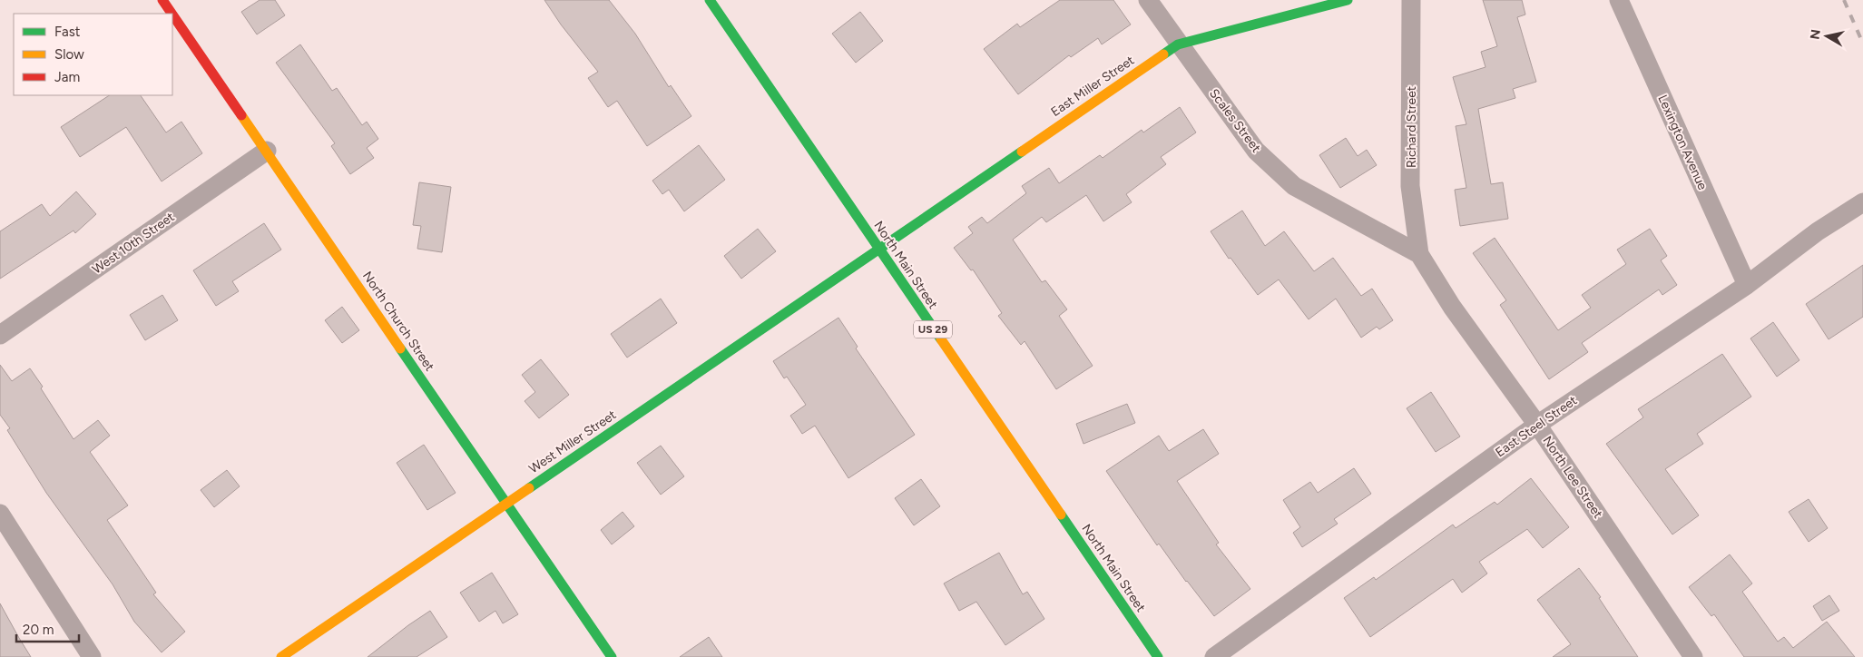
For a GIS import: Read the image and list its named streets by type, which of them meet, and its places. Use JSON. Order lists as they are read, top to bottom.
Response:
{
  "streets": {
    "street": [
      "East Miller Street",
      "Scales Street",
      "Richard Street",
      "Lexington Avenue",
      "West 10th Street",
      "North Main Street",
      "North Church Street",
      "US 29",
      "East Steel Street",
      "West Miller Street",
      "North Lee Street"
    ]
  },
  "crossings": [
    ["East Miller Street", "Scales Street"],
    ["East Miller Street", "North Main Street"],
    ["East Miller Street", "West Miller Street"],
    ["Scales Street", "Richard Street"],
    ["Scales Street", "North Lee Street"],
    ["Richard Street", "North Lee Street"],
    ["Lexington Avenue", "East Steel Street"],
    ["West 10th Street", "North Church Street"],
    ["North Main Street", "West Miller Street"],
    ["North Church Street", "West Miller Street"],
    ["East Steel Street", "North Lee Street"]
  ],
  "legend": ["Fast", "Slow", "Jam"],
  "scale_bar": "20 m",
  "north": "left"
}
